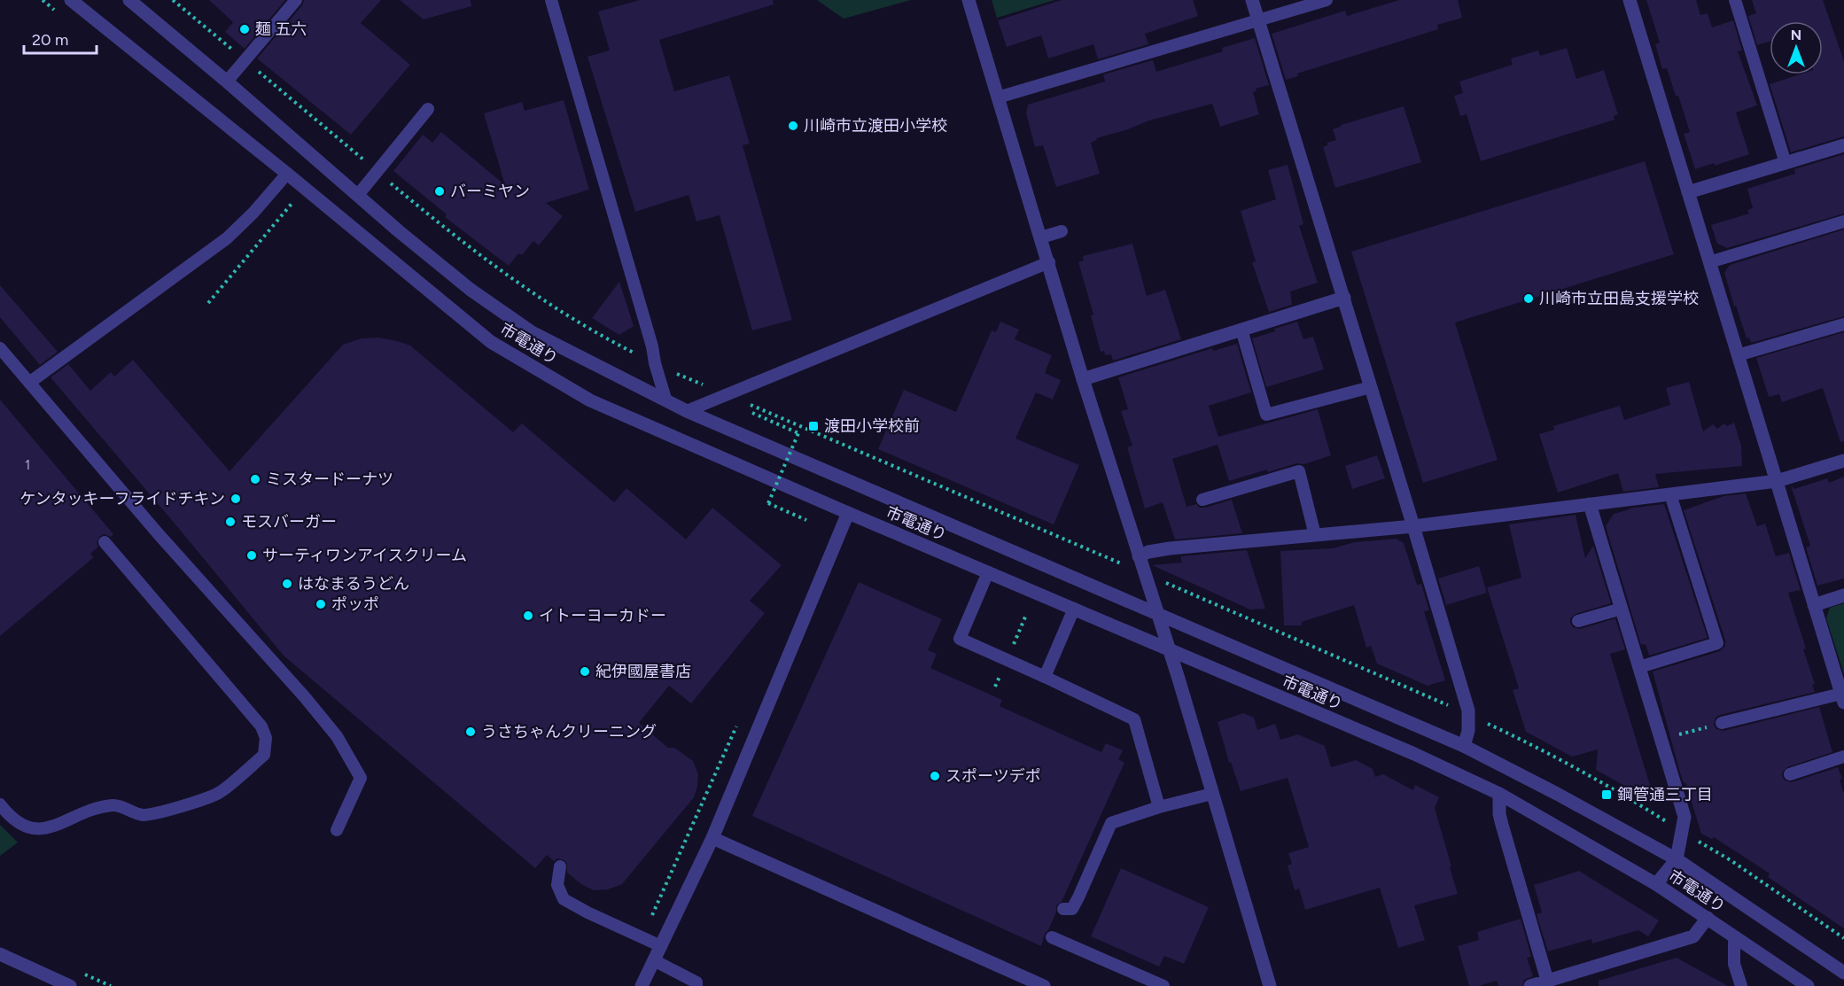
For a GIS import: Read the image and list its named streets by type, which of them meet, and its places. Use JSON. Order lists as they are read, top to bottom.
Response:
{
  "streets": {
    "street": ["市電通り"]
  },
  "places": {
    "other": [
      "麺 五六",
      "川崎市立渡田小学校",
      "バーミヤン",
      "川崎市立田島支援学校",
      "ミスタードーナツ",
      "ケンタッキーフライドチキン",
      "モスバーガー",
      "サーティワンアイスクリーム",
      "はなまるうどん",
      "ポッポ",
      "イトーヨーカドー",
      "紀伊國屋書店",
      "うさちゃんクリーニング",
      "スポーツデポ"
    ],
    "transit": ["渡田小学校前", "鋼管通三丁目"]
  },
  "house_numbers": ["1"],
  "scale_bar": "20 m",
  "north": "top"
}
